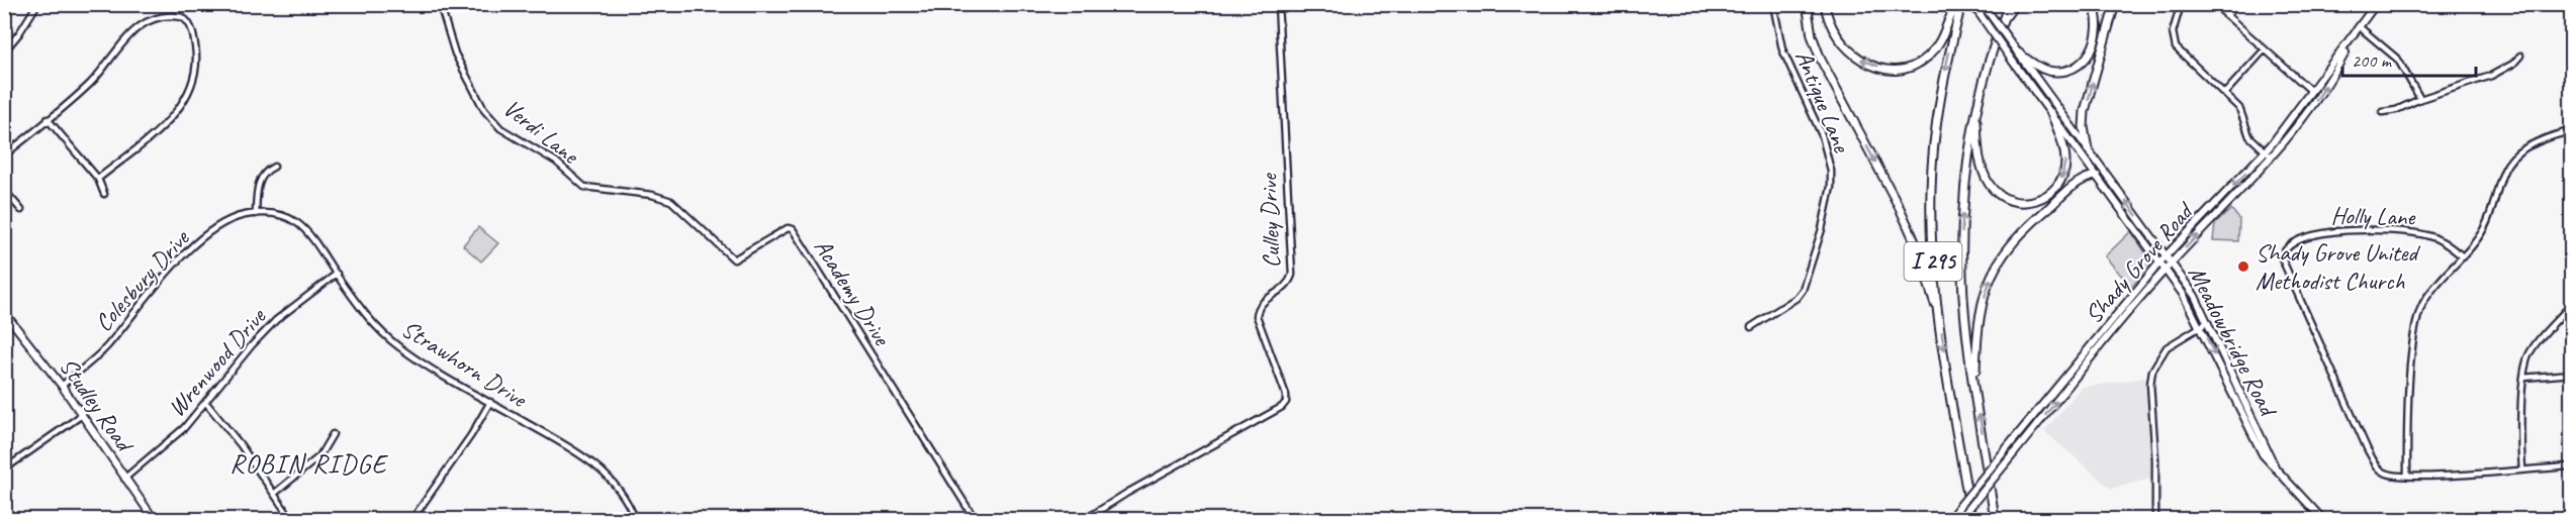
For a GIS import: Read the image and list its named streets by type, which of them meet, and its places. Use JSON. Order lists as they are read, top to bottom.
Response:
{
  "streets": {
    "highway": ["I 295"],
    "main road": ["Shady Grove Road", "Meadowbridge Road", "Studley Road"],
    "street": [
      "Antique Lane",
      "Verdi Lane",
      "Holly Lane",
      "Culley Drive",
      "Colesbury Drive",
      "Academy Drive",
      "Wrenwood Drive",
      "Strawhorn Drive"
    ]
  },
  "crossings": [
    ["Verdi Lane", "Academy Drive"],
    ["Shady Grove Road", "Meadowbridge Road"],
    ["Colesbury Drive", "Strawhorn Drive"],
    ["Colesbury Drive", "Studley Road"],
    ["Wrenwood Drive", "Strawhorn Drive"],
    ["Wrenwood Drive", "Studley Road"]
  ],
  "districts": ["ROBIN RIDGE"],
  "places": ["Shady Grove United Methodist Church"],
  "scale_bar": "200 m"
}
